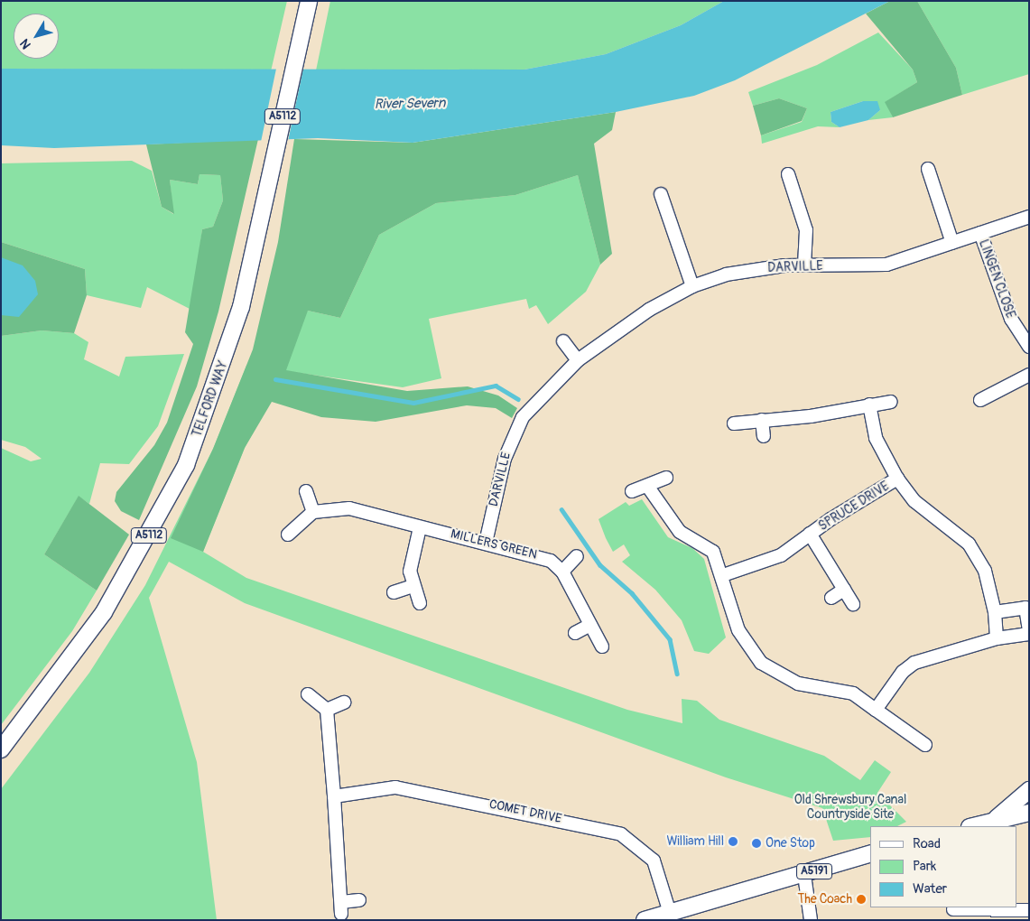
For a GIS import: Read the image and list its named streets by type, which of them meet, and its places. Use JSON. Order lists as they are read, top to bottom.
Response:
{
  "streets": {
    "main road": ["A5112", "TELFORD WAY", "A5191"],
    "street": [
      "DARVILLE",
      "LINGEN CLOSE",
      "SPRUCE DRIVE",
      "MILLERS GREEN",
      "COMET DRIVE"
    ]
  },
  "crossings": [
    ["DARVILLE", "LINGEN CLOSE"],
    ["DARVILLE", "MILLERS GREEN"],
    ["COMET DRIVE", "A5191"]
  ],
  "water": ["River Severn"],
  "parks": ["Old Shrewsbury Canal Countryside Site"],
  "places": ["William Hill", "One Stop", "The Coach"],
  "legend": ["Road", "Park", "Water"],
  "north": "bottom left"
}
